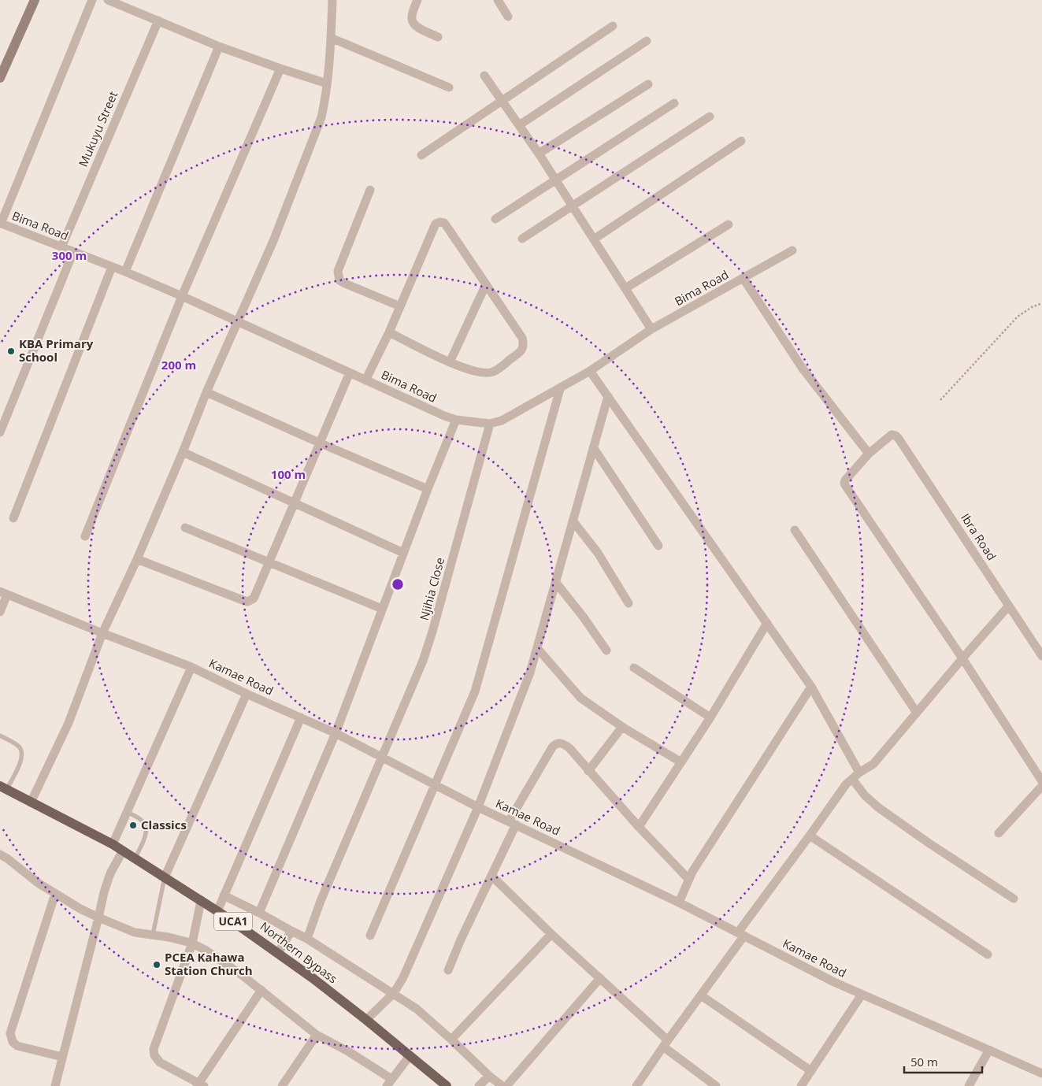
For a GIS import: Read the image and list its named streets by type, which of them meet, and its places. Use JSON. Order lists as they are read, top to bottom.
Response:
{
  "streets": {
    "main road": ["UCA1", "Northern Bypass"],
    "street": [
      "Mukuyu Street",
      "Bima Road",
      "Ibra Road",
      "Njihia Close",
      "Kamae Road"
    ]
  },
  "crossings": [
    ["Mukuyu Street", "Bima Road"],
    ["Bima Road", "Njihia Close"],
    ["Njihia Close", "Kamae Road"]
  ],
  "places": ["KBA Primary School", "Classics", "PCEA Kahawa Station Church"],
  "scale_bar": "50 m",
  "rings": ["300 m", "200 m", "100 m"]
}
